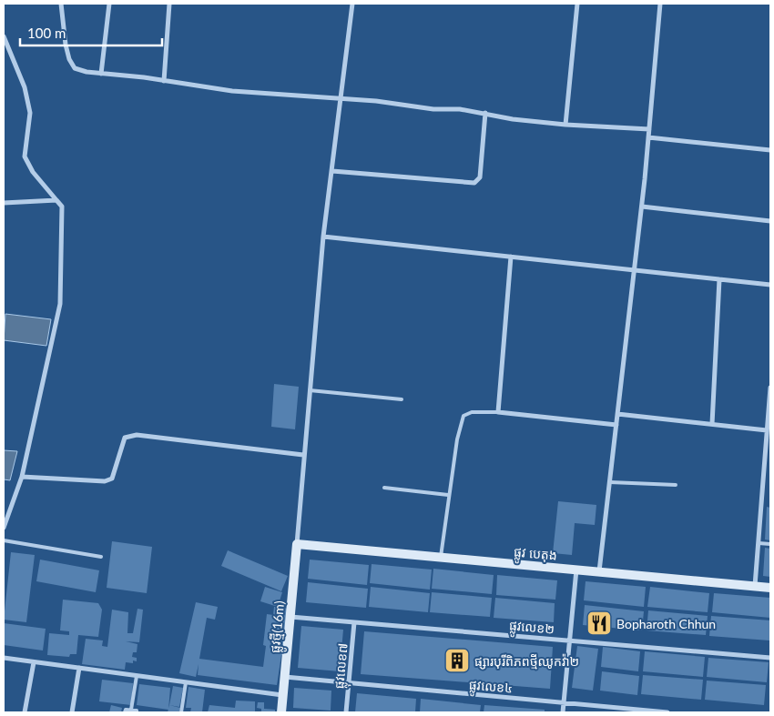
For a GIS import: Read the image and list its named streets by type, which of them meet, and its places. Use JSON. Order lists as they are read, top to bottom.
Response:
{
  "streets": {
    "street": [
      "ផ្លូវ បេតុង",
      "ផ្លូវថ្មី(16m)",
      "ផ្លូវលេខ២",
      "ផ្លុវលេខ៧",
      "ផ្លូវលេខ៤"
    ]
  },
  "crossings": [
    ["ផ្លូវ បេតុង", "ផ្លូវថ្មី(16m)"],
    ["ផ្លូវថ្មី(16m)", "ផ្លូវលេខ២"],
    ["ផ្លូវថ្មី(16m)", "ផ្លូវលេខ៤"],
    ["ផ្លូវលេខ២", "ផ្លុវលេខ៧"],
    ["ផ្លុវលេខ៧", "ផ្លូវលេខ៤"]
  ],
  "places": {
    "restaurant": ["Bopharoth Chhun"],
    "building": ["ផ្សារបុរីពិភពថ្មីឈូកវ៉ា២"]
  },
  "scale_bar": "100 m"
}
